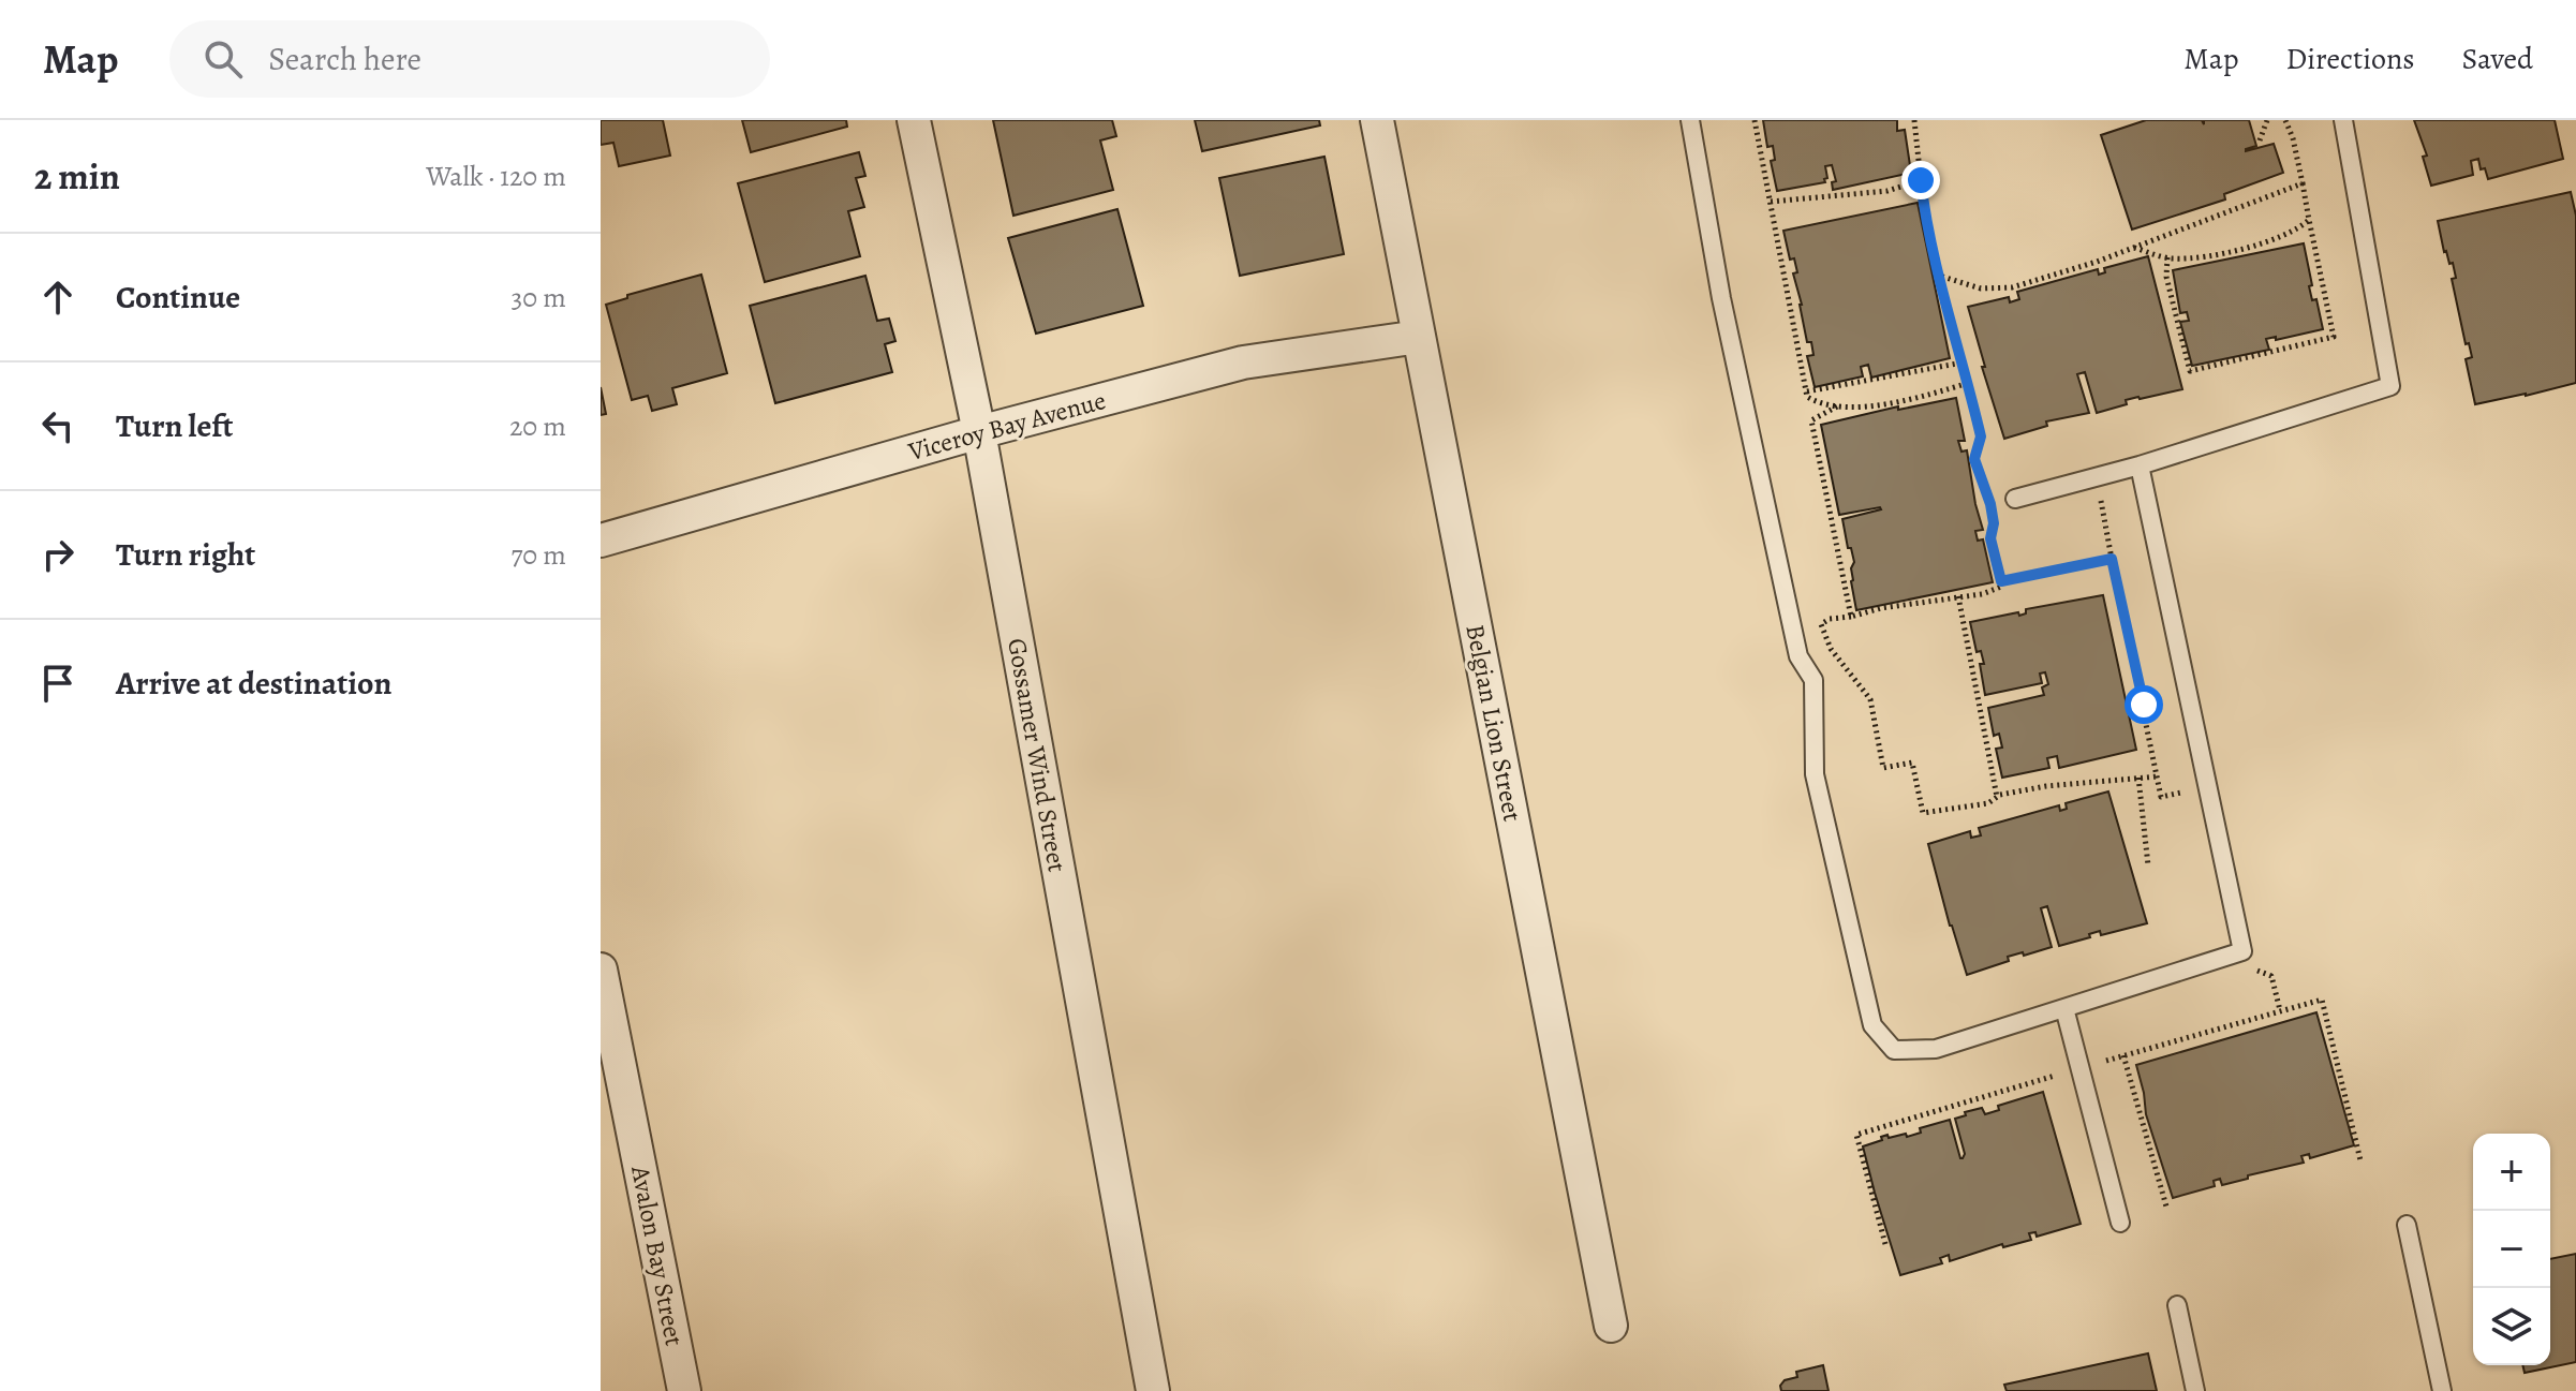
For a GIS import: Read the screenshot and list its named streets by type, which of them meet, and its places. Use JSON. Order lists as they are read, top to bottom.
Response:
{
  "streets": {
    "street": [
      "Viceroy Bay Avenue",
      "Belgian Lion Street",
      "Gossamer Wind Street",
      "Avalon Bay Street"
    ]
  },
  "crossings": [
    ["Viceroy Bay Avenue", "Belgian Lion Street"],
    ["Viceroy Bay Avenue", "Gossamer Wind Street"]
  ],
  "page": {
    "header": "Map",
    "search": "Search here",
    "nav": ["Map", "Directions", "Saved"],
    "heading": ["2 min", "Walk · 120 m"],
    "list": [
      ["Continue", "30 m"],
      ["Turn left", "20 m"],
      ["Turn right", "70 m"],
      "Arrive at destination"
    ],
    "map_buttons": ["+", "−"]
  }
}
